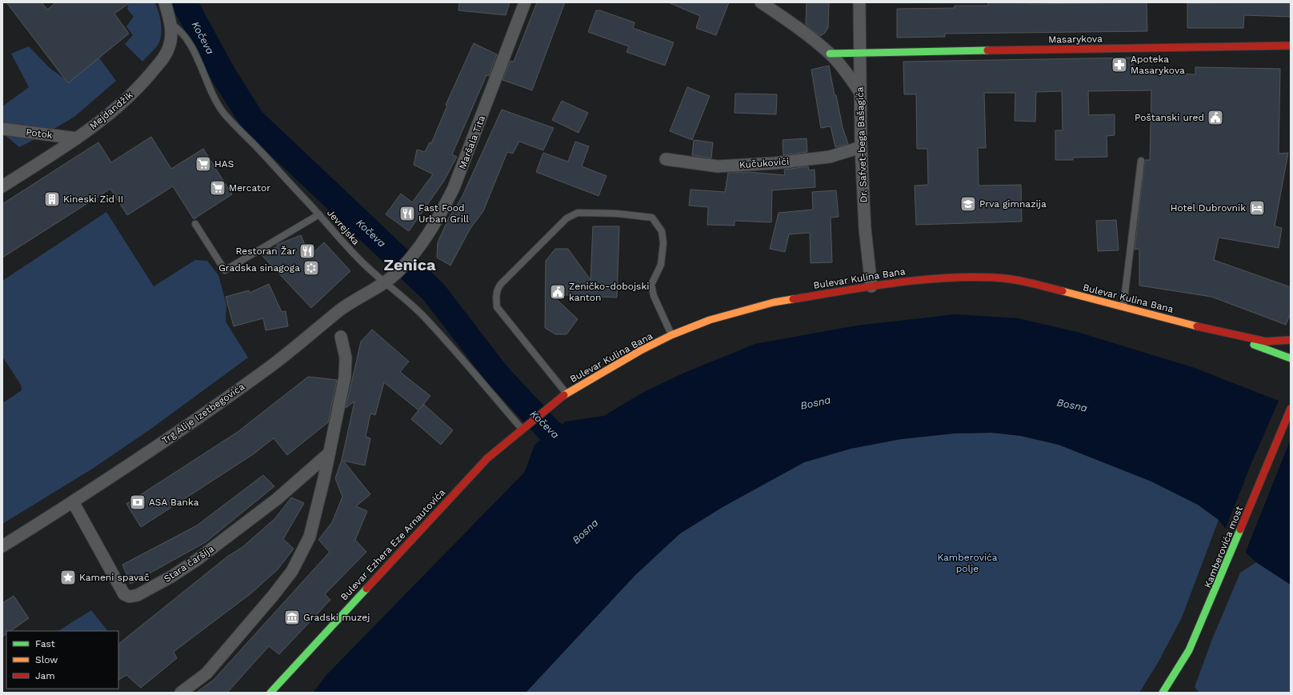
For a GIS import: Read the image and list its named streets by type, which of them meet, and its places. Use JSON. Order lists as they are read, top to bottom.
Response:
{
  "streets": {
    "street": [
      "Masarykova",
      "Mejdandžik",
      "Potok",
      "Maršala Tita",
      "Dr. Safvet-bega Bašagića",
      "Kučukovići",
      "Bulevar Kulina Bana",
      "Trg Alije Izetbegovića",
      "Bulevar Ezhera Eze Arnautovića",
      "Kamberovića most",
      "Stara čaršija"
    ],
    "lane": ["Jevrejska"]
  },
  "crossings": [
    ["Masarykova", "Dr. Safvet-bega Bašagića"],
    ["Mejdandžik", "Potok"],
    ["Mejdandžik", "Jevrejska"],
    ["Maršala Tita", "Trg Alije Izetbegovića"],
    ["Dr. Safvet-bega Bašagića", "Kučukovići"],
    ["Dr. Safvet-bega Bašagića", "Bulevar Kulina Bana"],
    ["Jevrejska", "Bulevar Kulina Bana"],
    ["Jevrejska", "Trg Alije Izetbegovića"],
    ["Jevrejska", "Bulevar Ezhera Eze Arnautovića"],
    ["Bulevar Kulina Bana", "Bulevar Ezhera Eze Arnautovića"],
    ["Trg Alije Izetbegovića", "Stara čaršija"]
  ],
  "districts": ["Zenica"],
  "water": ["Kočeva", "Bosna"],
  "parks": ["Kamberovića polje"],
  "places": {
    "pharmacy": ["Apoteka Masarykova"],
    "public building": ["Poštanski ured", "Zeničko-dobojski kanton"],
    "supermarket": ["HAS", "Mercator"],
    "building": ["Kineski Zid II"],
    "school or university": ["Prva gimnazija"],
    "hotel": ["Hotel Dubrovnik"],
    "restaurant": ["Fast Food Urban Grill", "Restoran Žar"],
    "synagogue": ["Gradska sinagoga"],
    "bank": ["ASA Banka"],
    "place": ["Kameni spavač"],
    "museum": ["Gradski muzej"]
  },
  "legend": ["Fast", "Slow", "Jam"]
}
